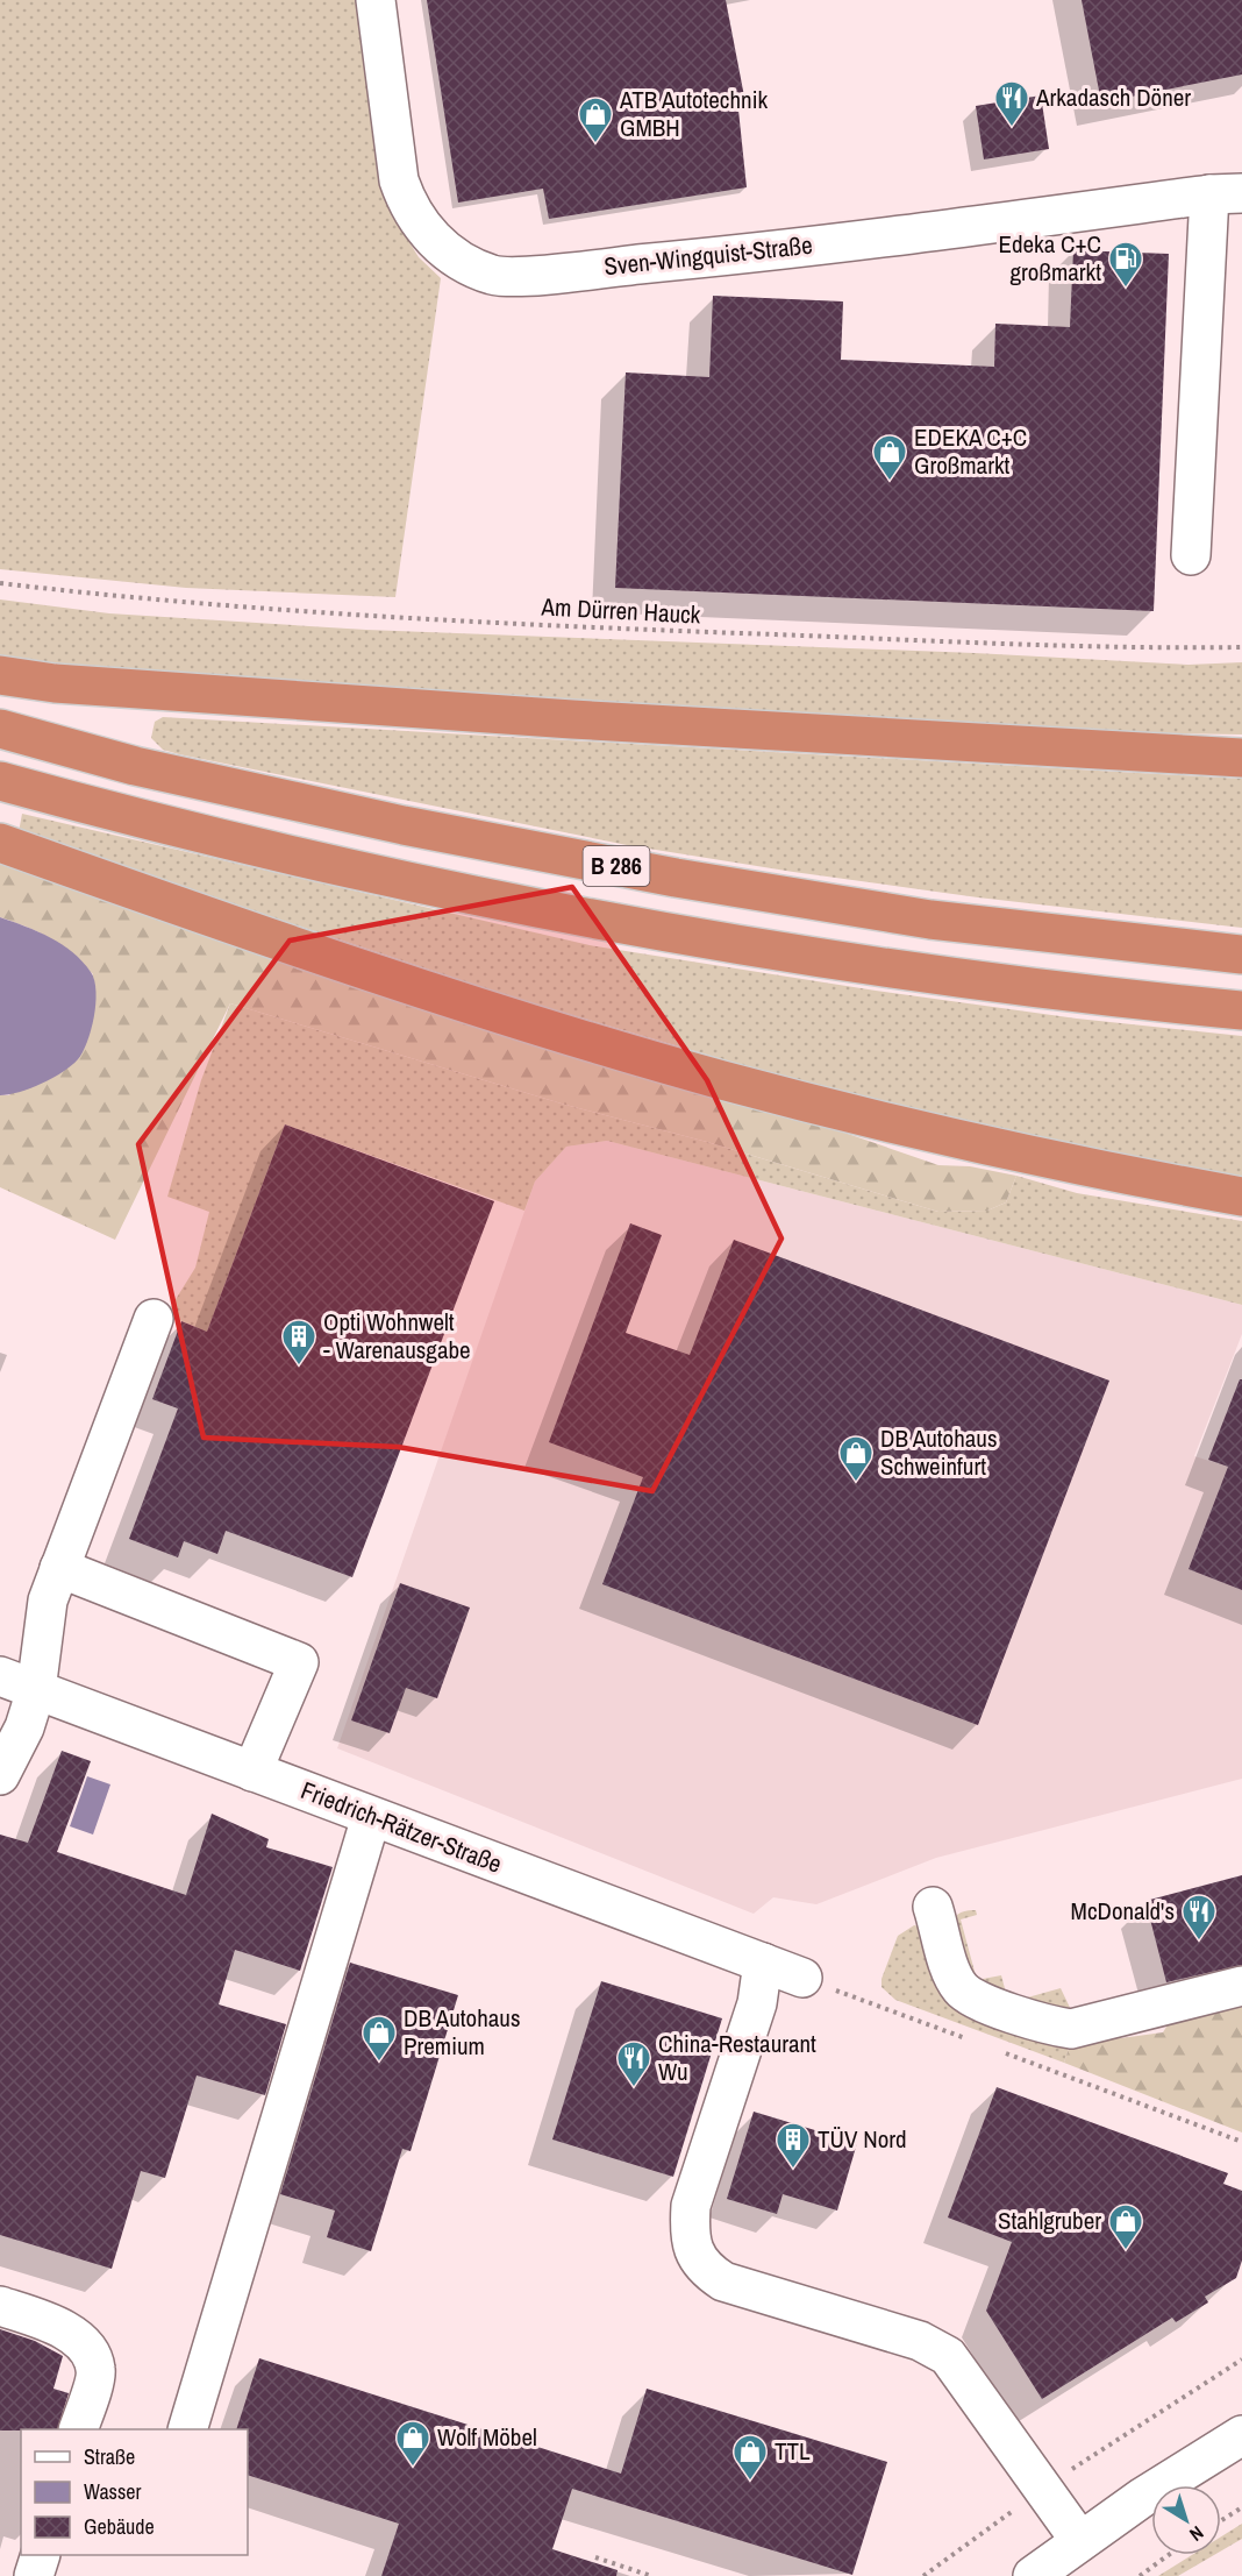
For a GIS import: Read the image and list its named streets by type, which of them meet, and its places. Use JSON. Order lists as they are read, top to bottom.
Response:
{
  "streets": {
    "highway": ["B 286"],
    "street": ["Sven-Wingquist-Straße", "Friedrich-Rätzer-Straße"],
    "path": ["Am Dürren Hauck"]
  },
  "places": {
    "restaurant": ["Arkadasch Döner", "McDonald's", "China-Restaurant Wu"],
    "shop": [
      "ATB Autotechnik GMBH",
      "EDEKA C+C Großmarkt",
      "DB Autohaus Schweinfurt",
      "DB Autohaus Premium",
      "Stahlgruber",
      "Wolf Möbel",
      "TTL"
    ],
    "fuel station": ["Edeka C+C großmarkt"],
    "building": ["Opti Wohnwelt - Warenausgabe", "TÜV Nord"]
  },
  "legend": ["Straße", "Wasser", "Gebäude"],
  "north": "bottom right"
}
